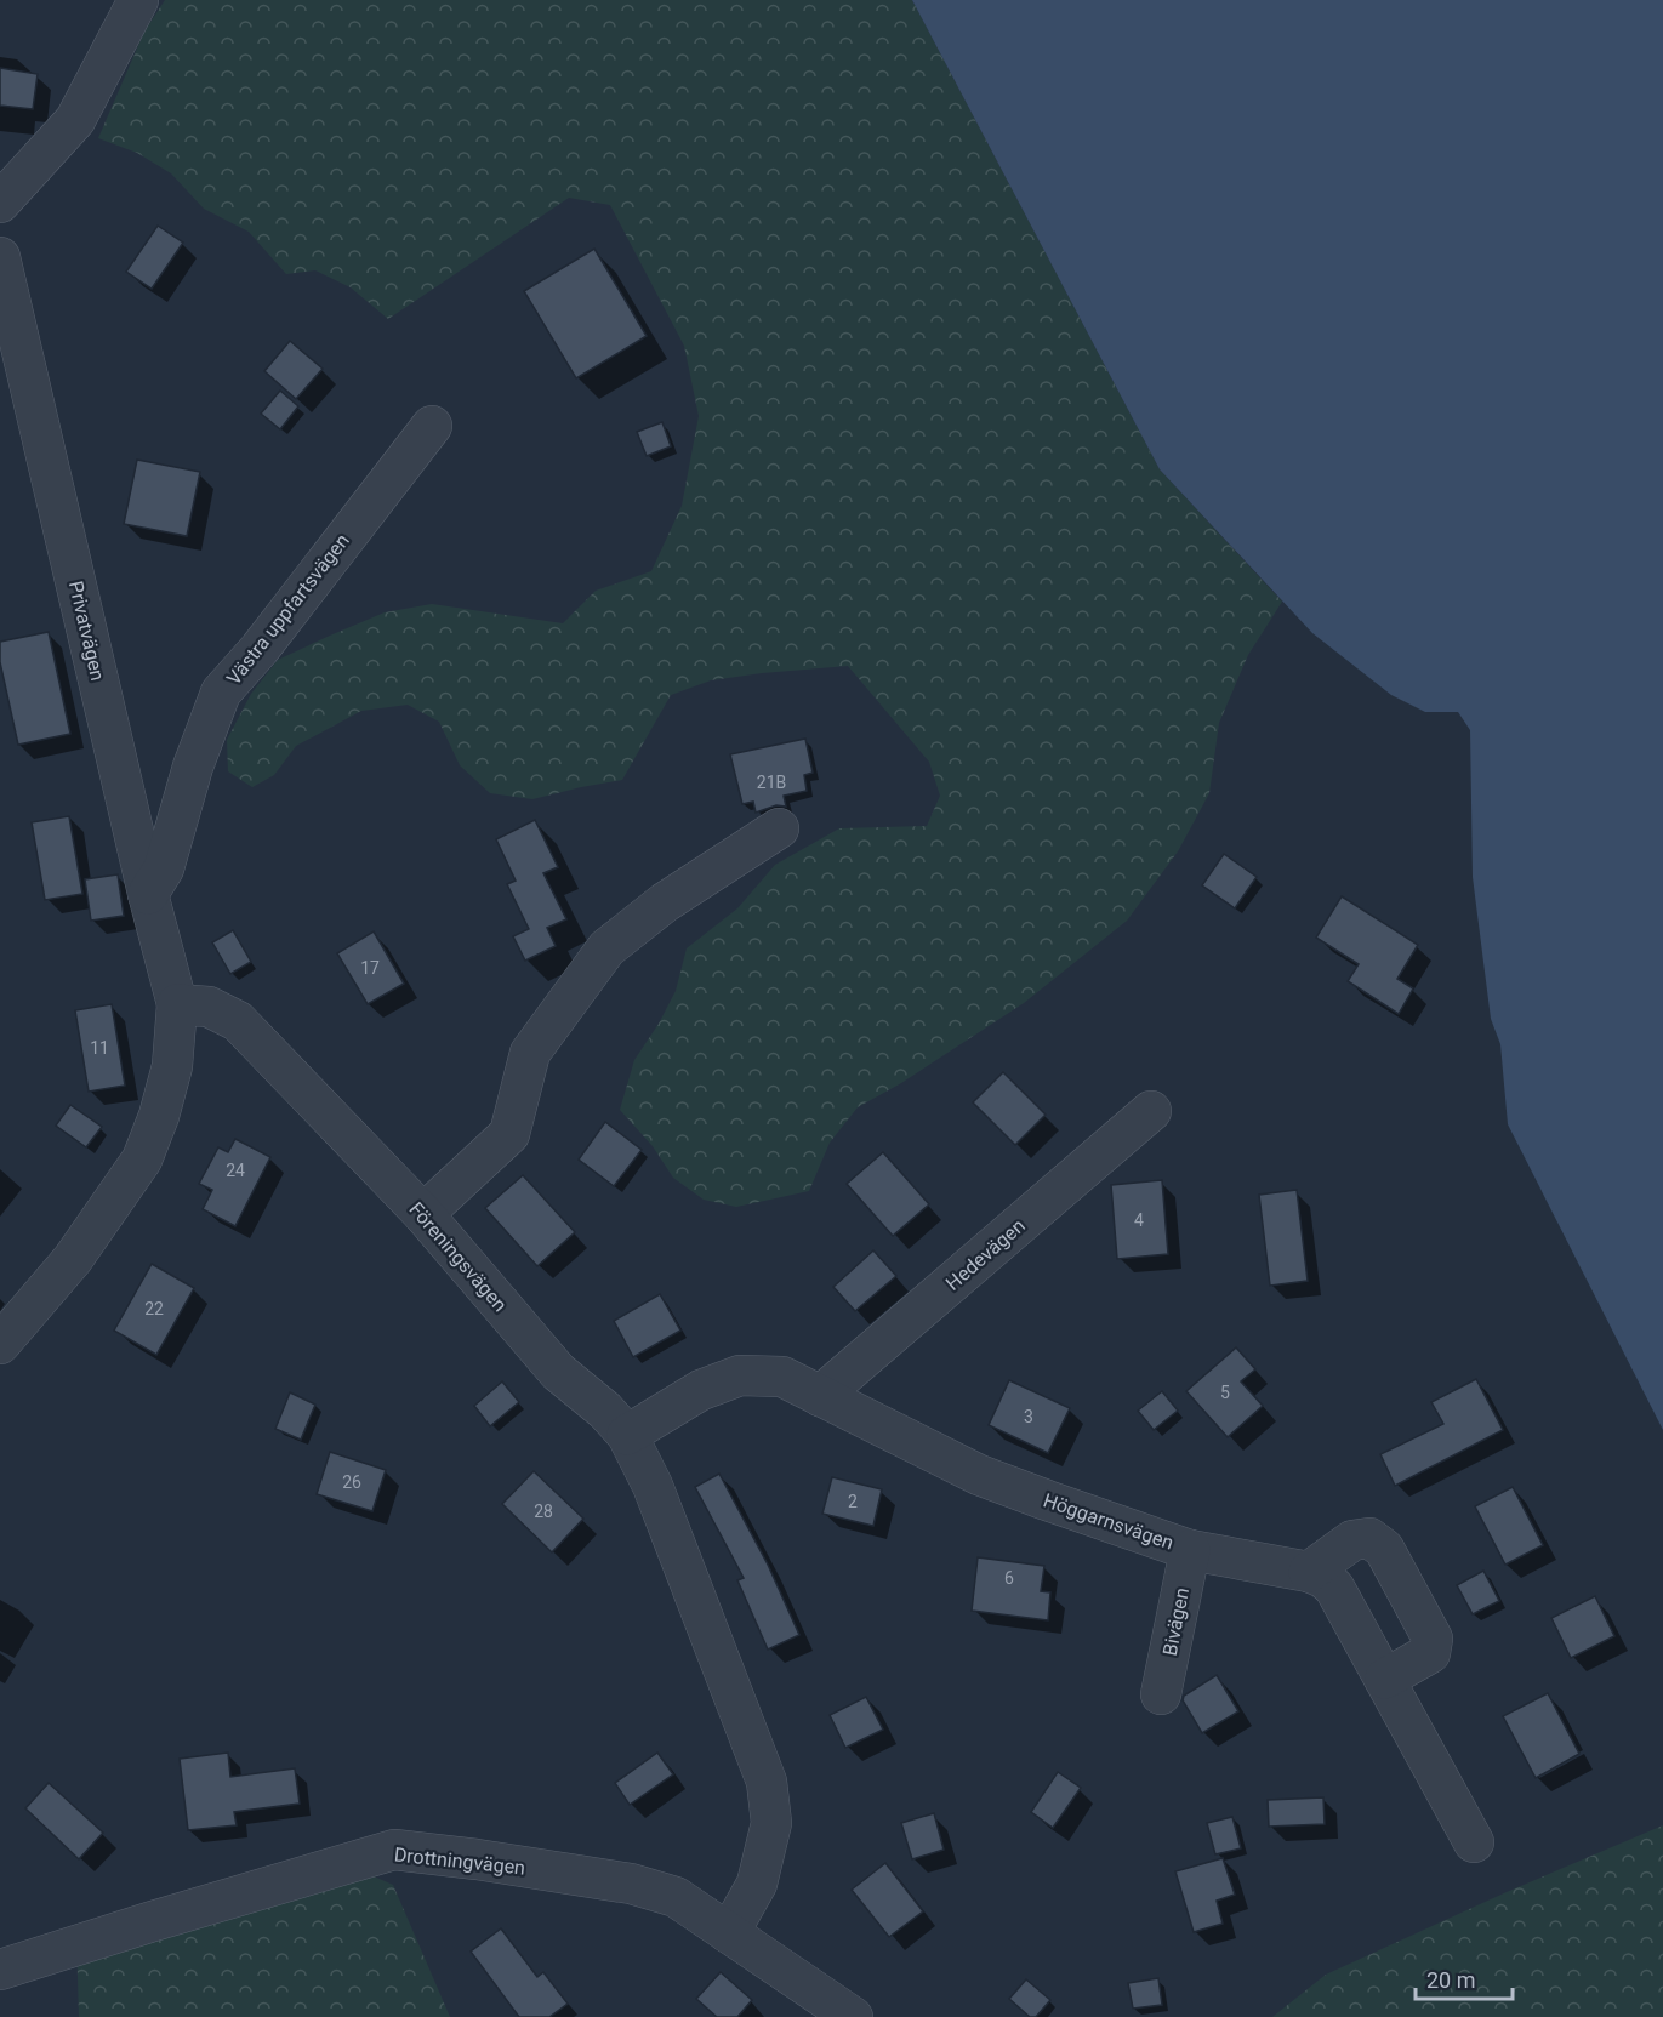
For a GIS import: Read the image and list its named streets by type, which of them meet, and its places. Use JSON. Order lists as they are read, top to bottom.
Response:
{
  "streets": {
    "street": [
      "Västra uppfartsvägen",
      "Privatvägen",
      "Hedevägen",
      "Föreningsvägen",
      "Höggarnsvägen",
      "Bivägen",
      "Drottningvägen"
    ]
  },
  "crossings": [
    ["Västra uppfartsvägen", "Privatvägen"],
    ["Privatvägen", "Föreningsvägen"],
    ["Hedevägen", "Höggarnsvägen"],
    ["Föreningsvägen", "Höggarnsvägen"],
    ["Föreningsvägen", "Drottningvägen"],
    ["Höggarnsvägen", "Bivägen"]
  ],
  "house_numbers": [
    "21B",
    "17",
    "11",
    "24",
    "4",
    "22",
    "5",
    "3",
    "26",
    "2",
    "28",
    "6"
  ],
  "scale_bar": "20 m"
}
